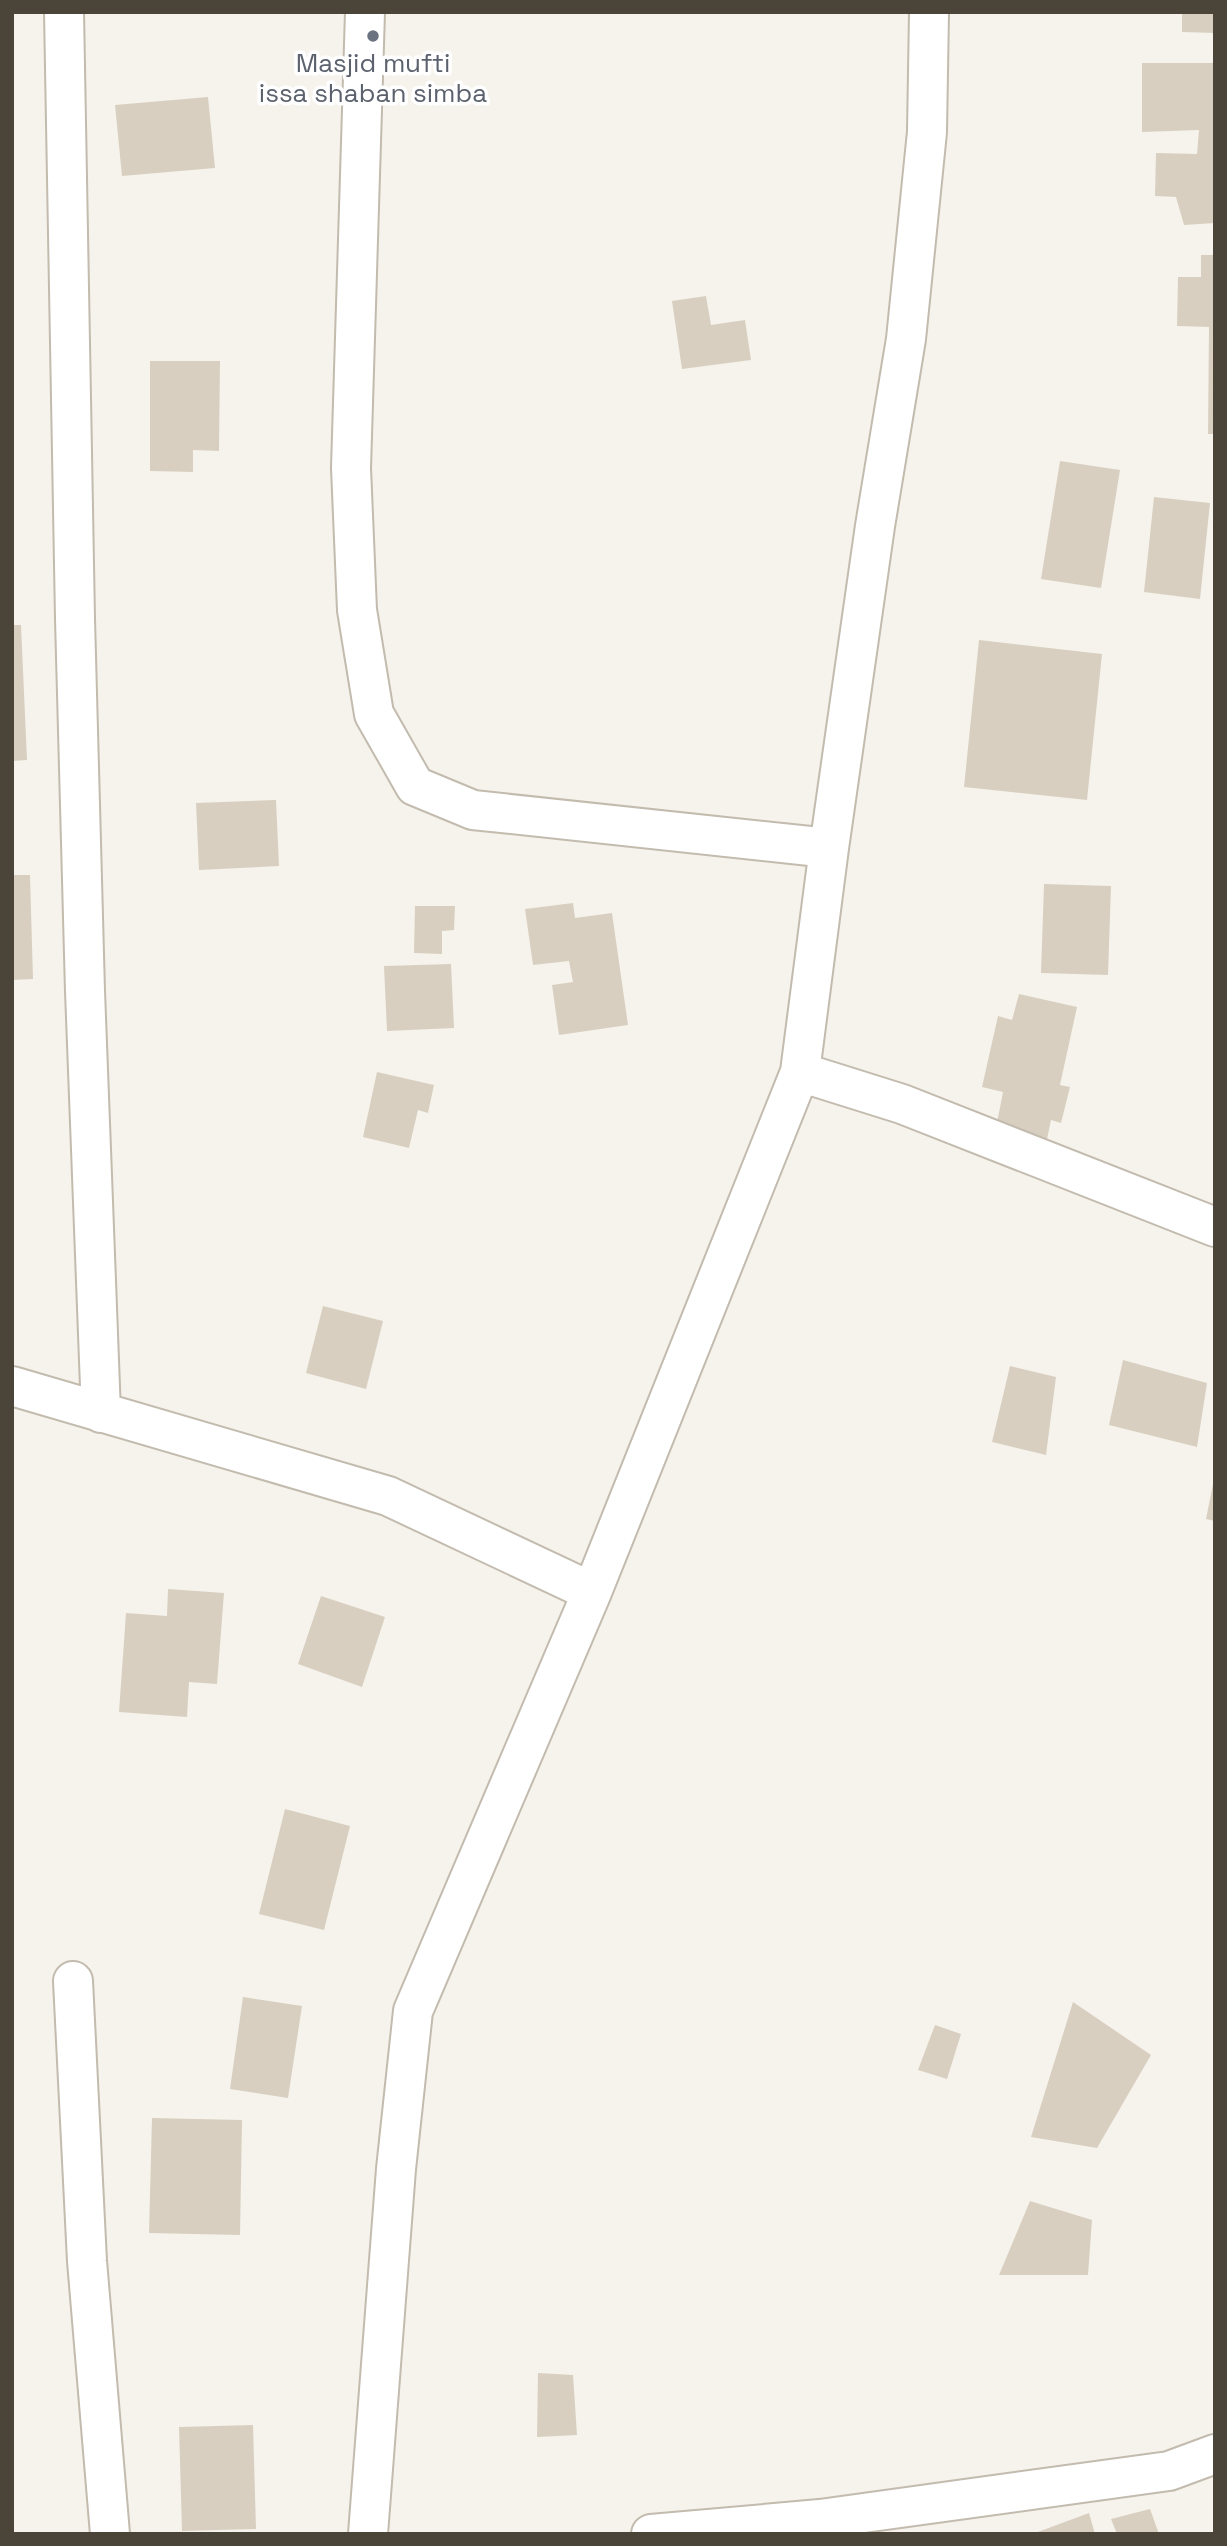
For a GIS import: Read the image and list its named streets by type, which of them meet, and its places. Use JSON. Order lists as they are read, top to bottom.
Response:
{
  "places": ["Masjid mufti issa shaban simba"]
}
